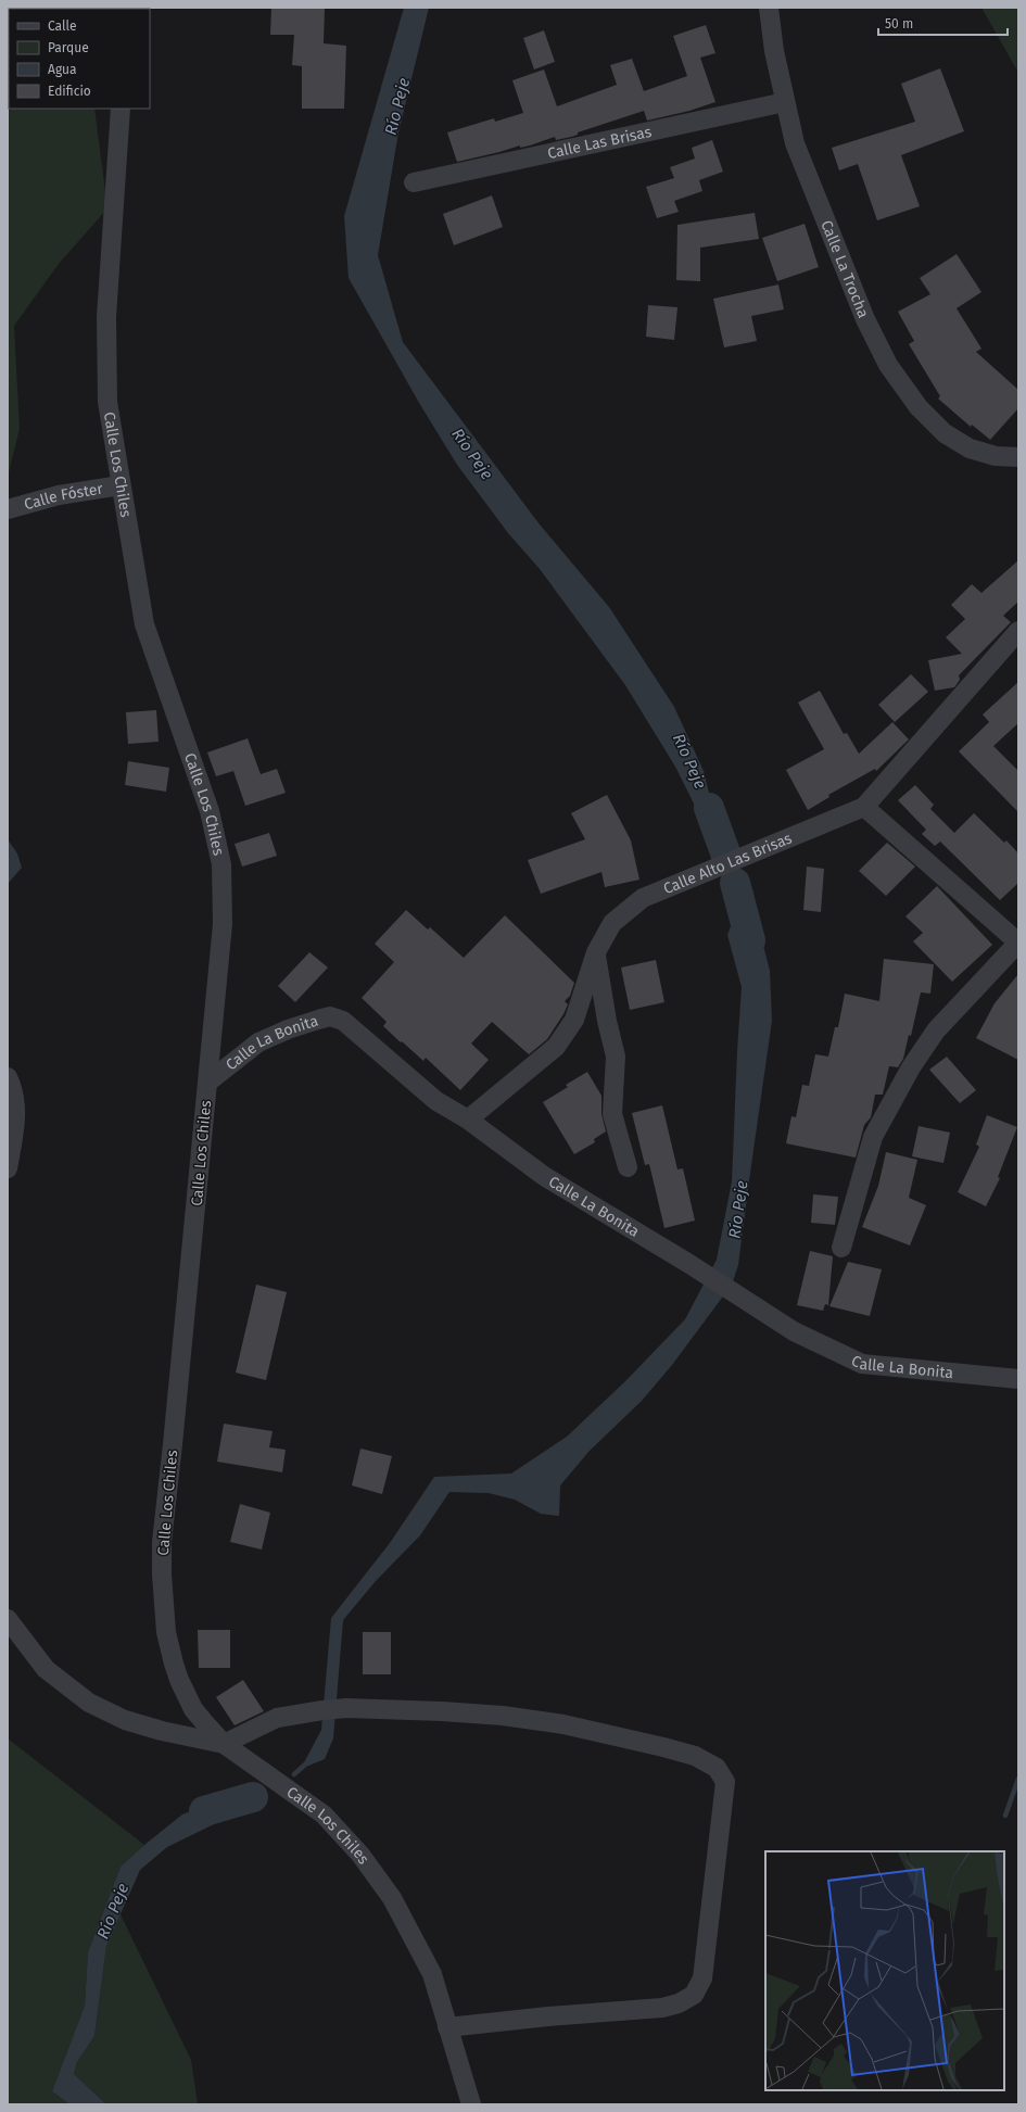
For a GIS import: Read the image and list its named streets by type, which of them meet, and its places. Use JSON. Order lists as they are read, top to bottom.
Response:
{
  "streets": {
    "street": [
      "Calle Las Brisas",
      "Calle La Trocha",
      "Calle Los Chiles",
      "Calle Fóster",
      "Calle Alto Las Brisas",
      "Calle La Bonita"
    ]
  },
  "crossings": [
    ["Calle Las Brisas", "Calle La Trocha"],
    ["Calle Los Chiles", "Calle Fóster"],
    ["Calle Los Chiles", "Calle La Bonita"],
    ["Calle Alto Las Brisas", "Calle La Bonita"]
  ],
  "water": ["Río Peje"],
  "legend": [
    "Calle",
    "Parque",
    "Agua",
    "Edificio"
  ],
  "scale_bar": "50 m"
}
